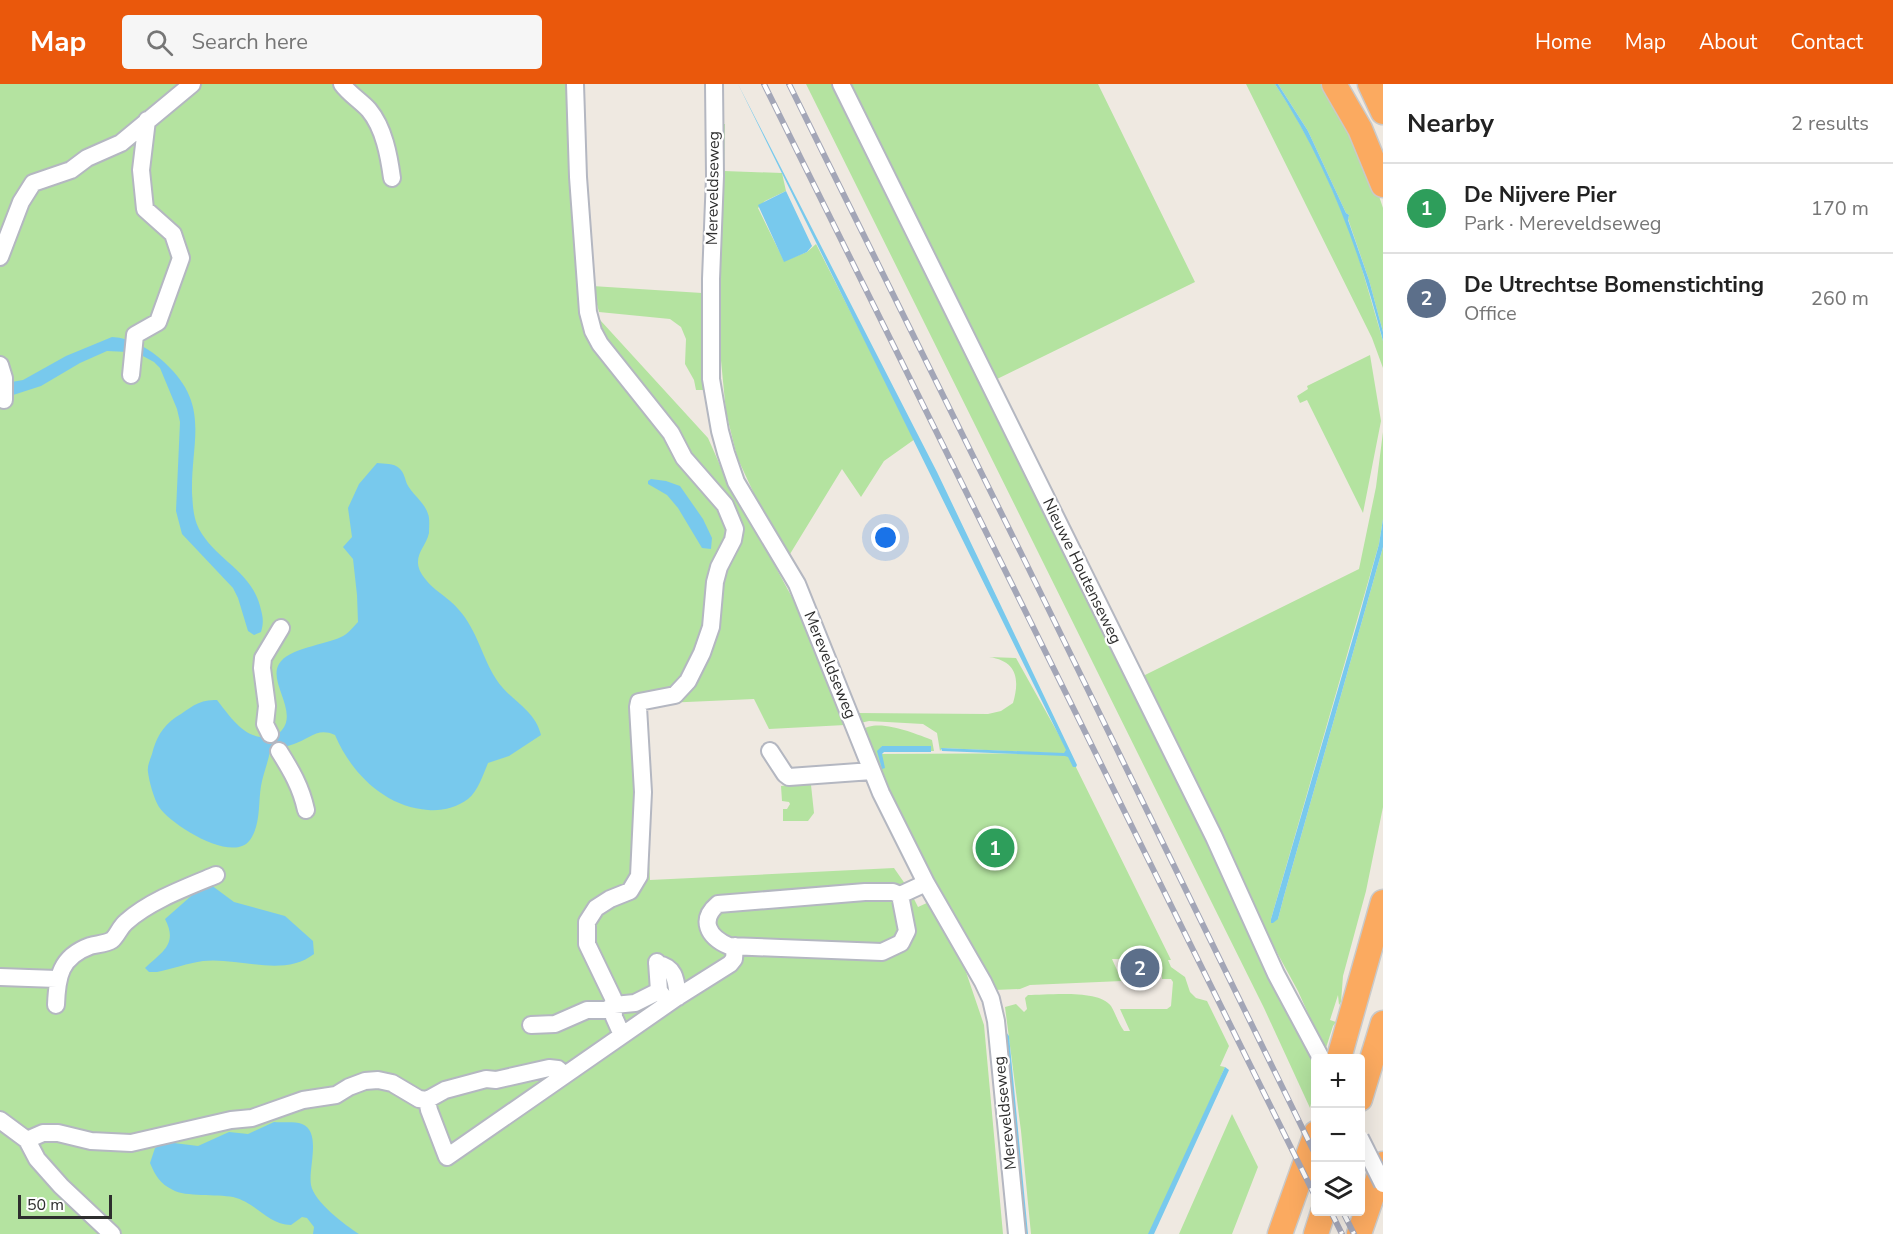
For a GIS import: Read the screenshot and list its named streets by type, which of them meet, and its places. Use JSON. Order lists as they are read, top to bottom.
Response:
{
  "streets": {
    "street": ["Mereveldseweg", "Nieuwe Houtenseweg"]
  },
  "scale_bar": "50 m",
  "page": {
    "header": "Map",
    "search": "Search here",
    "nav": [
      "Home",
      "Map",
      "About",
      "Contact"
    ],
    "heading": ["Nearby", "2 results"],
    "list": [
      {
        "mark": "1",
        "name": "De Nijvere Pier",
        "note": "Park · Mereveldseweg",
        "value": "170 m"
      },
      {
        "mark": "2",
        "name": "De Utrechtse Bomenstichting",
        "note": "Office",
        "value": "260 m"
      }
    ],
    "pins": ["1", "2"],
    "map_buttons": ["+", "−"],
    "scale": "50 m"
  }
}
